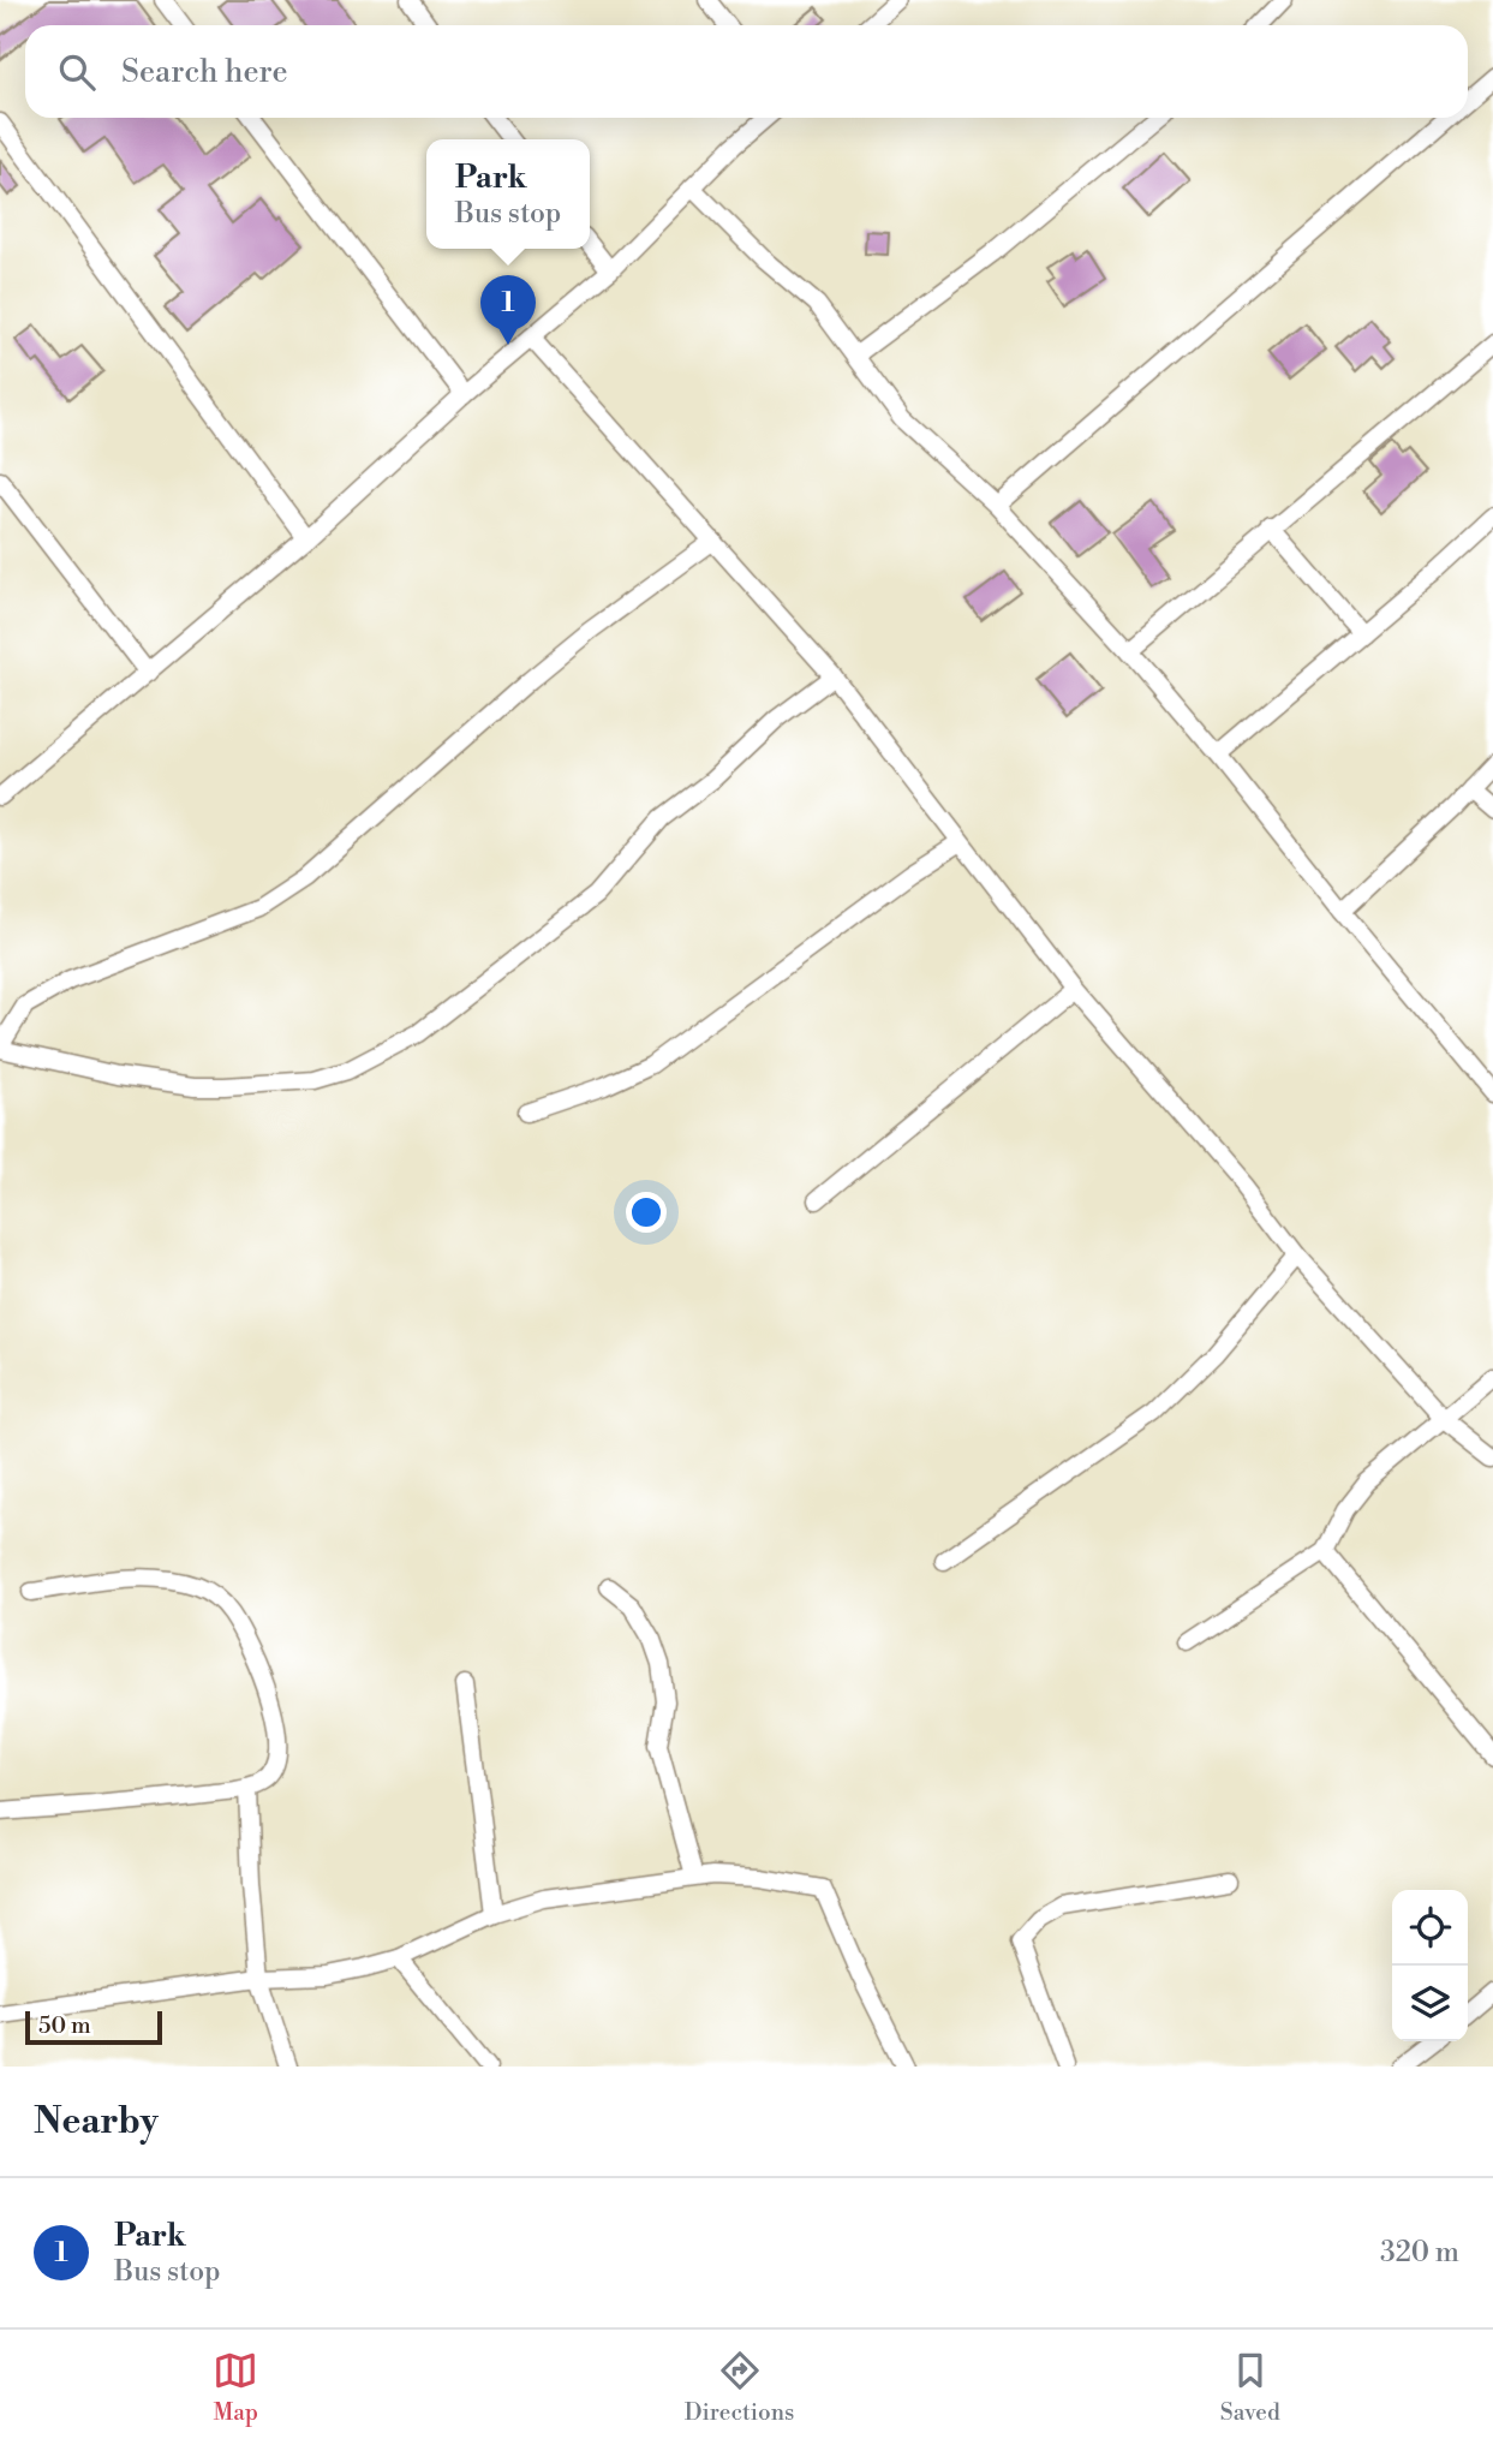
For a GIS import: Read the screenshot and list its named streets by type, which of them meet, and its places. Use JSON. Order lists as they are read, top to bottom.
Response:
{
  "scale_bar": "50 m",
  "page": {
    "search": "Search here",
    "popup": ["Park", "Bus stop"],
    "pins": "1",
    "scale": "50 m",
    "heading": "Nearby",
    "list": [
      {
        "mark": "1",
        "name": "Park",
        "note": "Bus stop",
        "value": "320 m"
      }
    ],
    "nav": ["Map", "Directions", "Saved"]
  }
}
